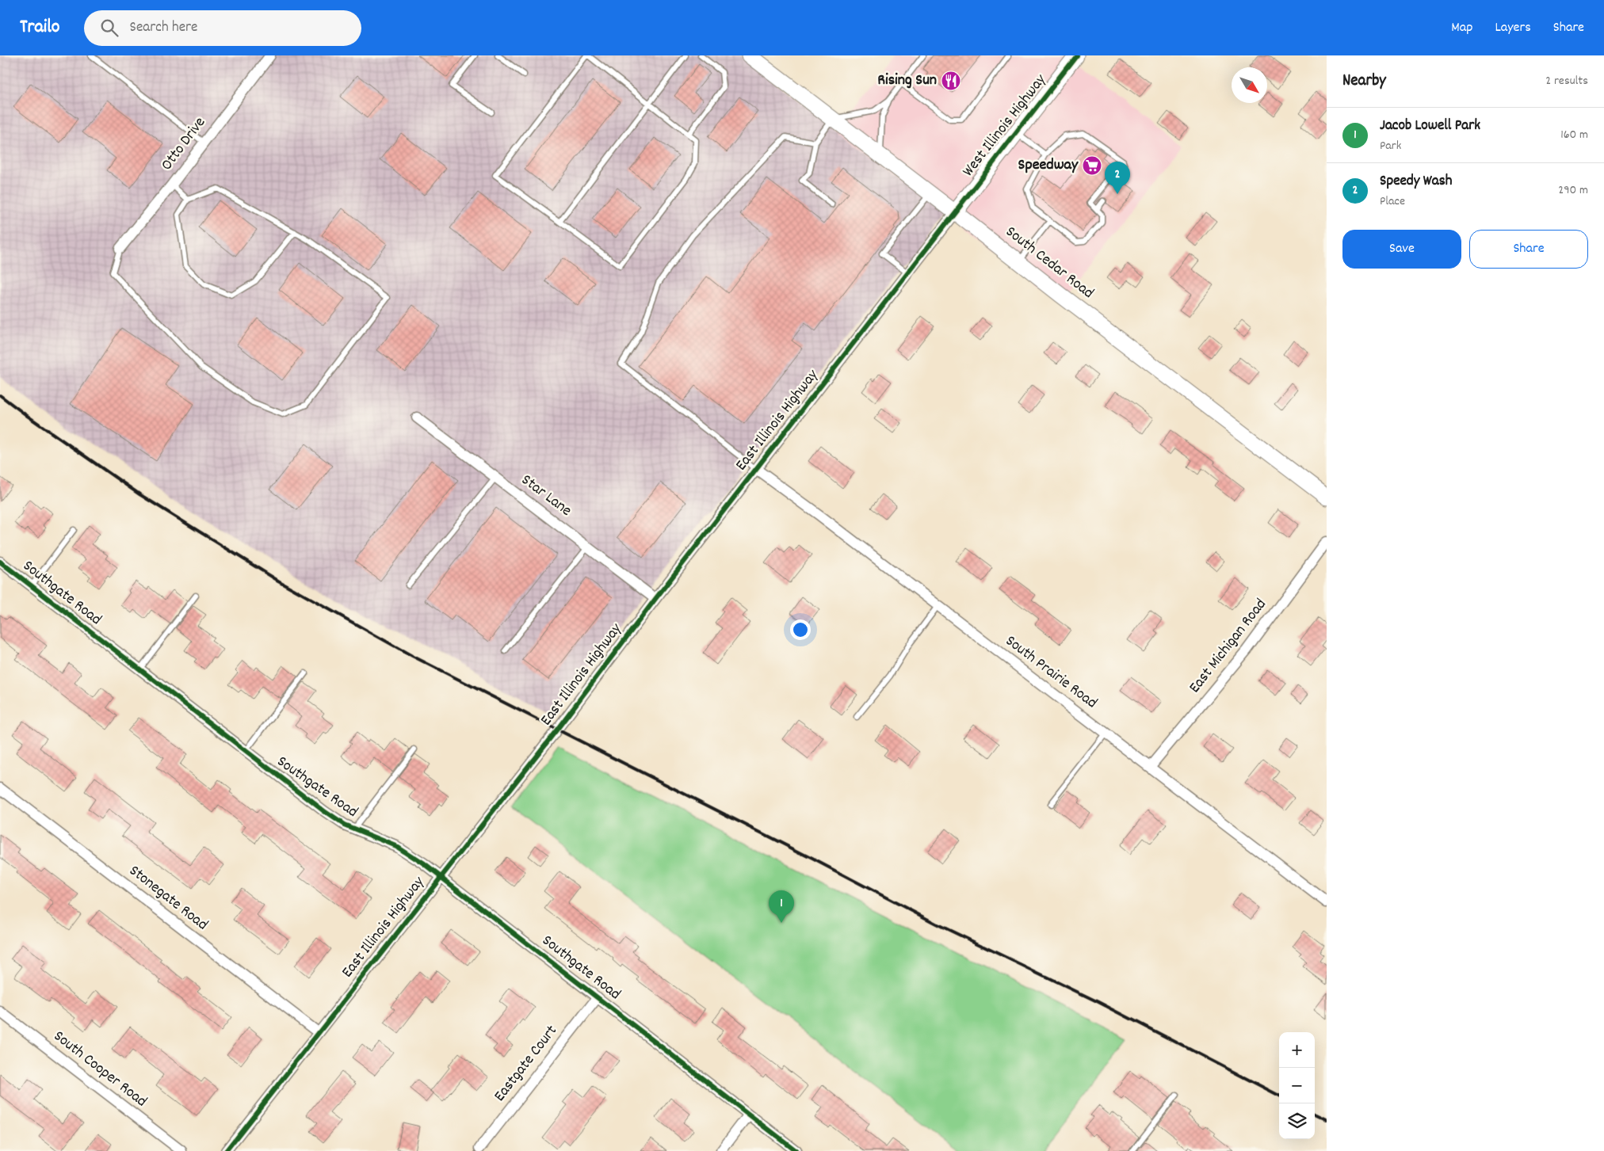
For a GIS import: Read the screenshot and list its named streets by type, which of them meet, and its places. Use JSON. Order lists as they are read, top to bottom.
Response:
{
  "streets": {
    "main road": ["West Illinois Highway", "South Cedar Road"],
    "street": [
      "Otto Drive",
      "East Illinois Highway",
      "Star Lane",
      "Southgate Road",
      "East Michigan Road",
      "South Prairie Road",
      "Stonegate Road",
      "Eastgate Court",
      "South Cooper Road"
    ]
  },
  "crossings": [
    ["West Illinois Highway", "South Cedar Road"],
    ["West Illinois Highway", "East Illinois Highway"],
    ["South Cedar Road", "East Illinois Highway"],
    ["East Illinois Highway", "Star Lane"],
    ["East Illinois Highway", "Southgate Road"],
    ["East Illinois Highway", "South Prairie Road"],
    ["East Illinois Highway", "Stonegate Road"],
    ["Southgate Road", "Eastgate Court"],
    ["East Michigan Road", "South Prairie Road"]
  ],
  "places": {
    "restaurant": ["Rising Sun"],
    "supermarket": ["Speedway"]
  },
  "north": "bottom right",
  "page": {
    "header": "Trailo",
    "search": "Search here",
    "nav": ["Map", "Layers", "Share"],
    "heading": ["Nearby", "2 results"],
    "list": [
      {
        "mark": "1",
        "name": "Jacob Lowell Park",
        "note": "Park",
        "value": "160 m"
      },
      {
        "mark": "2",
        "name": "Speedy Wash",
        "note": "Place",
        "value": "290 m"
      }
    ],
    "pins": ["2", "1"],
    "buttons": ["Save", "Share"],
    "map_buttons": ["+", "−"]
  }
}
